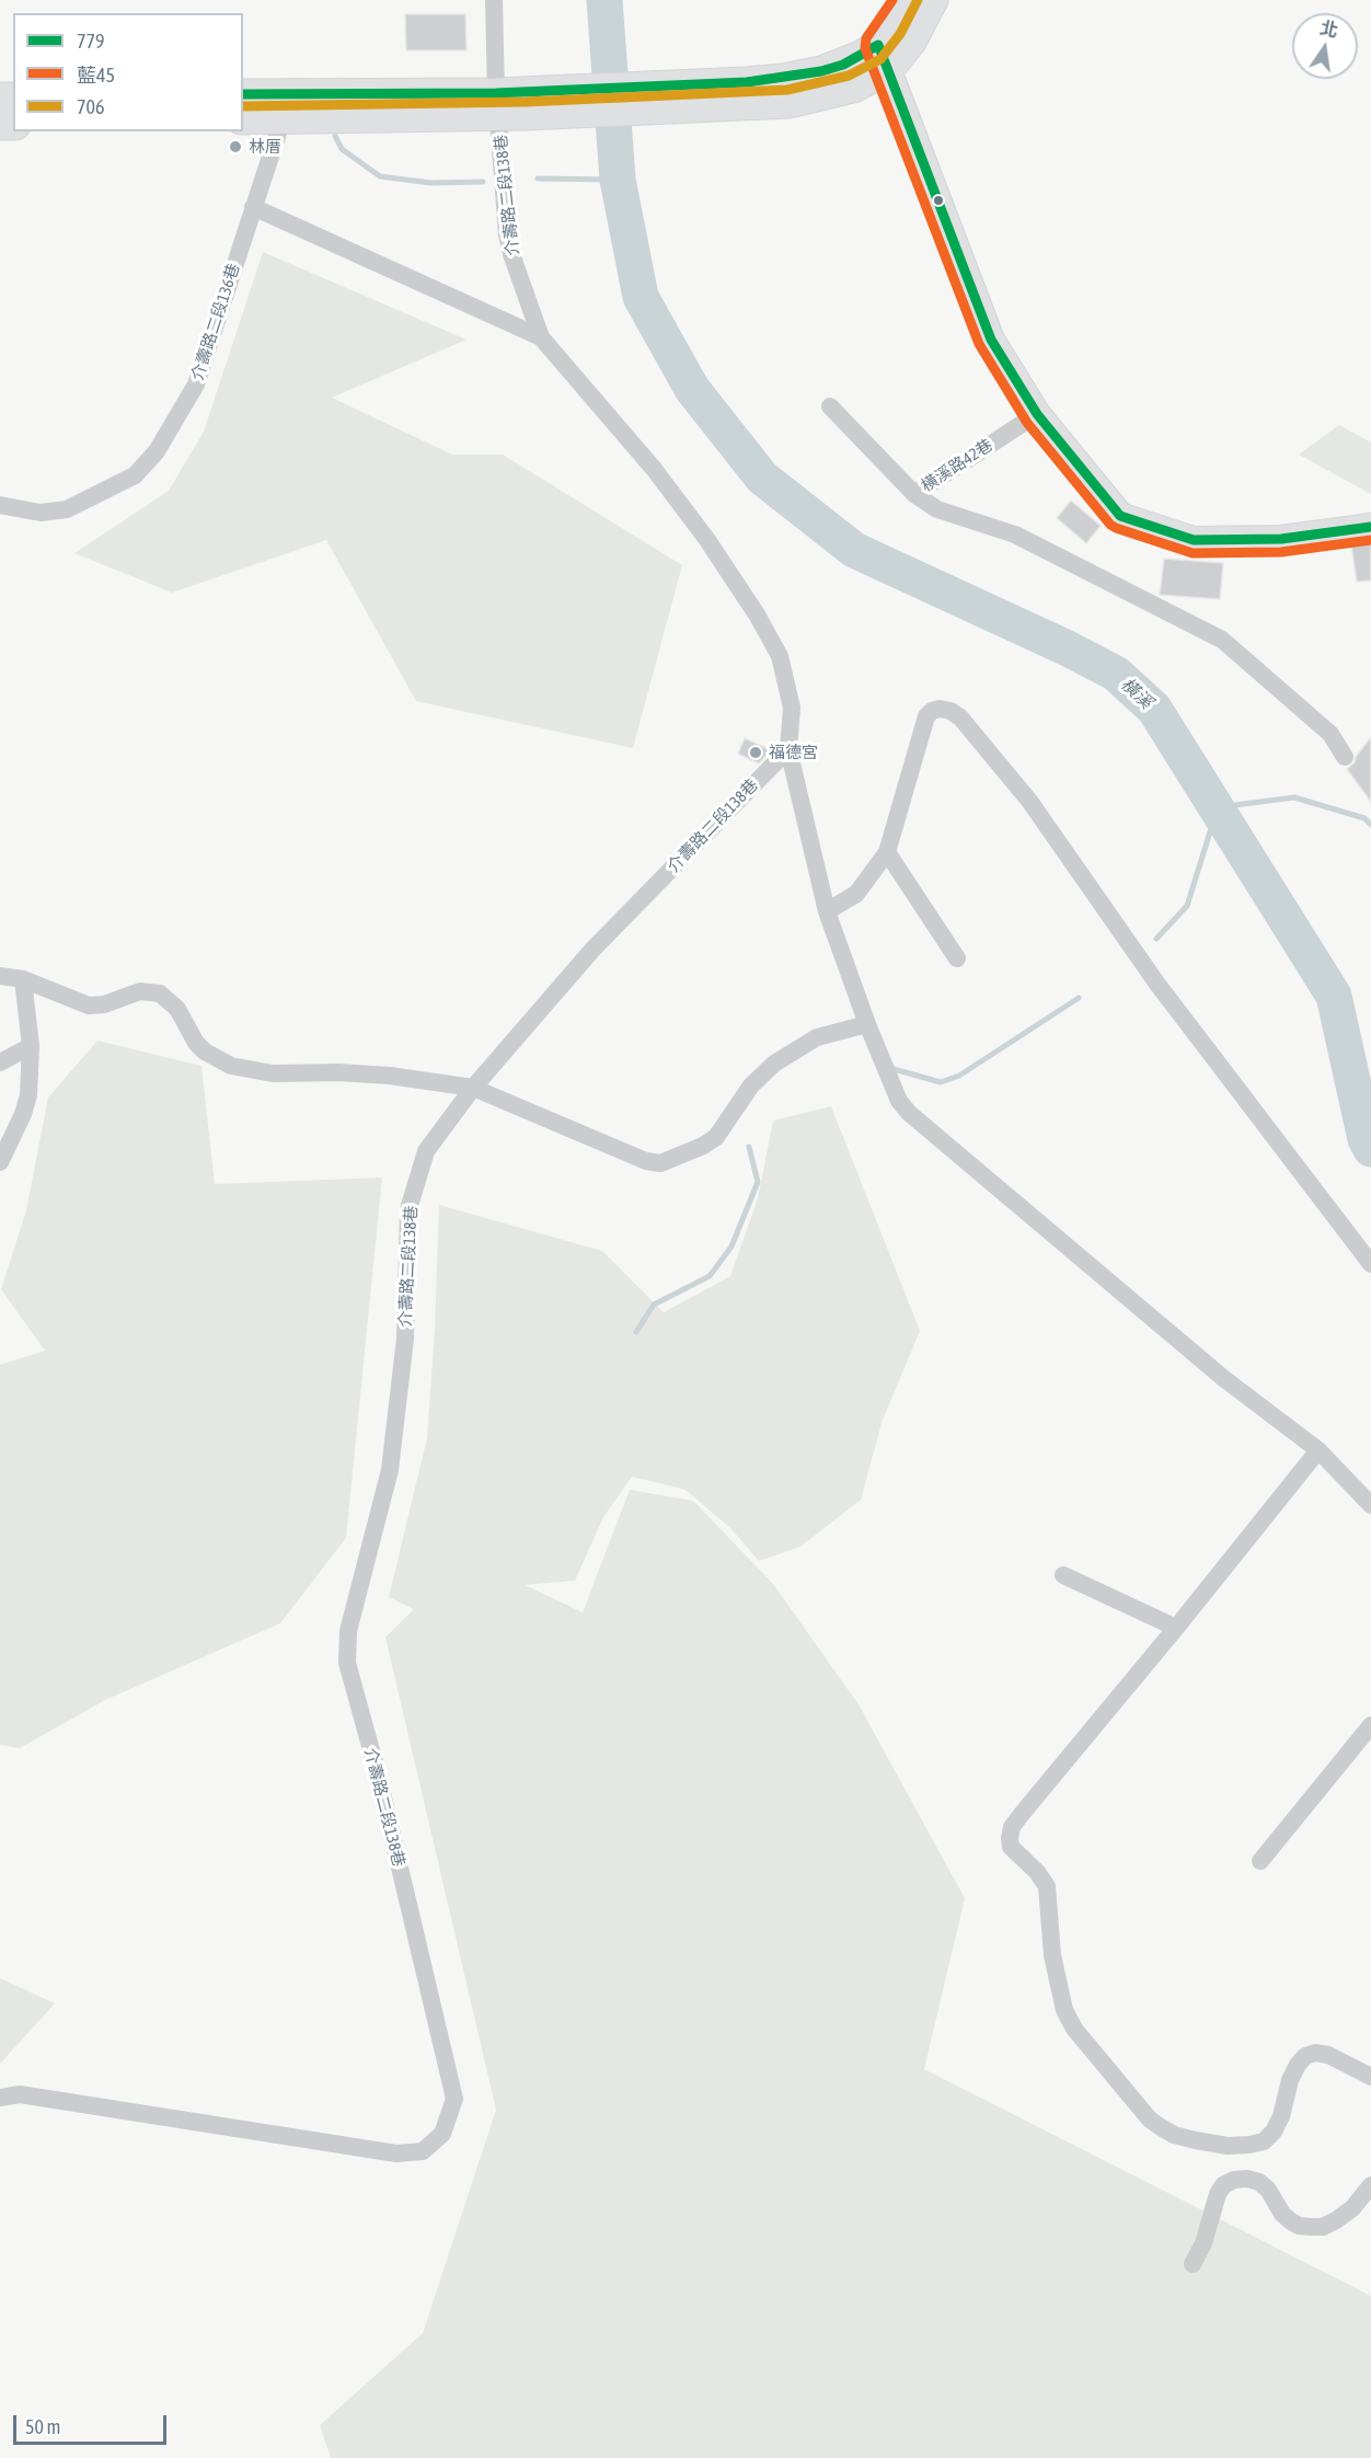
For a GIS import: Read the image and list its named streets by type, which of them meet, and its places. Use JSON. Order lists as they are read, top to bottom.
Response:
{
  "streets": {
    "street": ["介壽路二段138巷", "介壽路二段136巷", "橫溪路42巷"]
  },
  "water": ["橫溪"],
  "places": ["林厝", "福德宮"],
  "lines": ["transit line 藍45", "transit line 706", "transit line 779"],
  "legend": ["779", "藍45", "706"],
  "scale_bar": "50 m",
  "north": "top"
}
